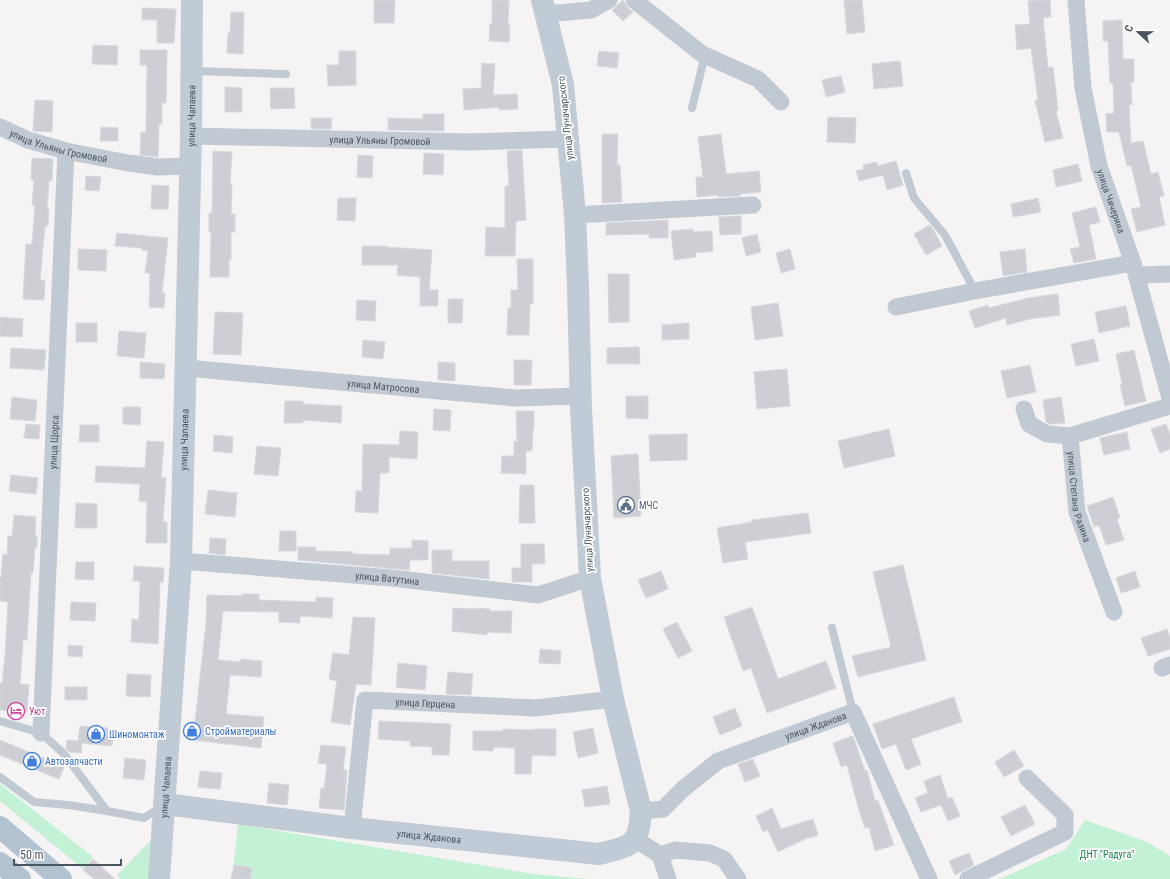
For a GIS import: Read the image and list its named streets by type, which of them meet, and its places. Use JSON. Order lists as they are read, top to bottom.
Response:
{
  "streets": {
    "main road": ["улица Чапаева", "улица Луначарского", "улица Жданова"],
    "street": [
      "улица Ульяны Громовой",
      "улица Чичерина",
      "улица Матросова",
      "улица Щорса",
      "улица Степана Разина",
      "улица Ватутина",
      "улица Герцена"
    ]
  },
  "crossings": [
    ["улица Чапаева", "улица Ульяны Громовой"],
    ["улица Чапаева", "улица Матросова"],
    ["улица Чапаева", "улица Ватутина"],
    ["улица Чапаева", "улица Жданова"],
    ["улица Луначарского", "улица Ульяны Громовой"],
    ["улица Луначарского", "улица Матросова"],
    ["улица Луначарского", "улица Ватутина"],
    ["улица Луначарского", "улица Герцена"],
    ["улица Луначарского", "улица Жданова"],
    ["улица Ульяны Громовой", "улица Щорса"],
    ["улица Герцена", "улица Жданова"]
  ],
  "parks": ["ДНТ \"Радуга\""],
  "places": {
    "public building": ["МЧС"],
    "hotel": ["Уют"],
    "shop": ["Стройматериалы", "Шиномонтаж", "Автозапчасти"]
  },
  "scale_bar": "50 m",
  "north": "left"
}
